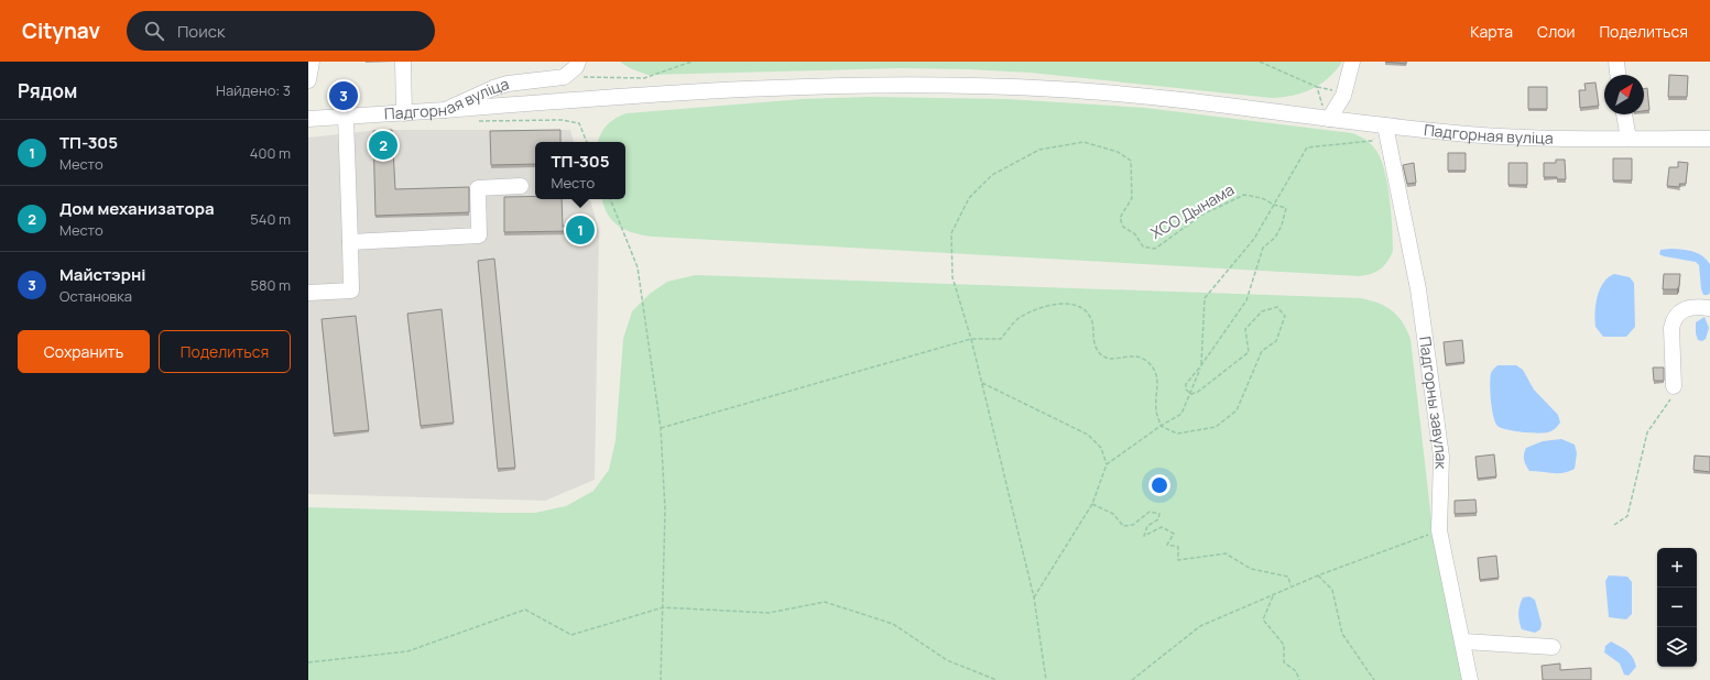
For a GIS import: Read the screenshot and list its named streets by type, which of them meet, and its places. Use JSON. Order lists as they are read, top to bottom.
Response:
{
  "streets": {
    "street": ["Падгорная вуліца", "Падгорны завулак"],
    "path": ["XCO Дынама"]
  },
  "crossings": [
    ["Падгорная вуліца", "Падгорны завулак"]
  ],
  "north": "top right",
  "page": {
    "header": "Citynav",
    "search": "Поиск",
    "nav": ["Карта", "Слои", "Поделиться"],
    "heading": ["Рядом", "Найдено: 3"],
    "pins": ["3", "2", "1"],
    "list": [
      {
        "mark": "1",
        "name": "ТП-305",
        "note": "Место",
        "value": "400 m"
      },
      {
        "mark": "2",
        "name": "Дом механизатора",
        "note": "Место",
        "value": "540 m"
      },
      {
        "mark": "3",
        "name": "Майстэрні",
        "note": "Остановка",
        "value": "580 m"
      }
    ],
    "popup": ["ТП-305", "Место"],
    "buttons": ["Сохранить", "Поделиться"],
    "map_buttons": ["+", "−"]
  }
}
